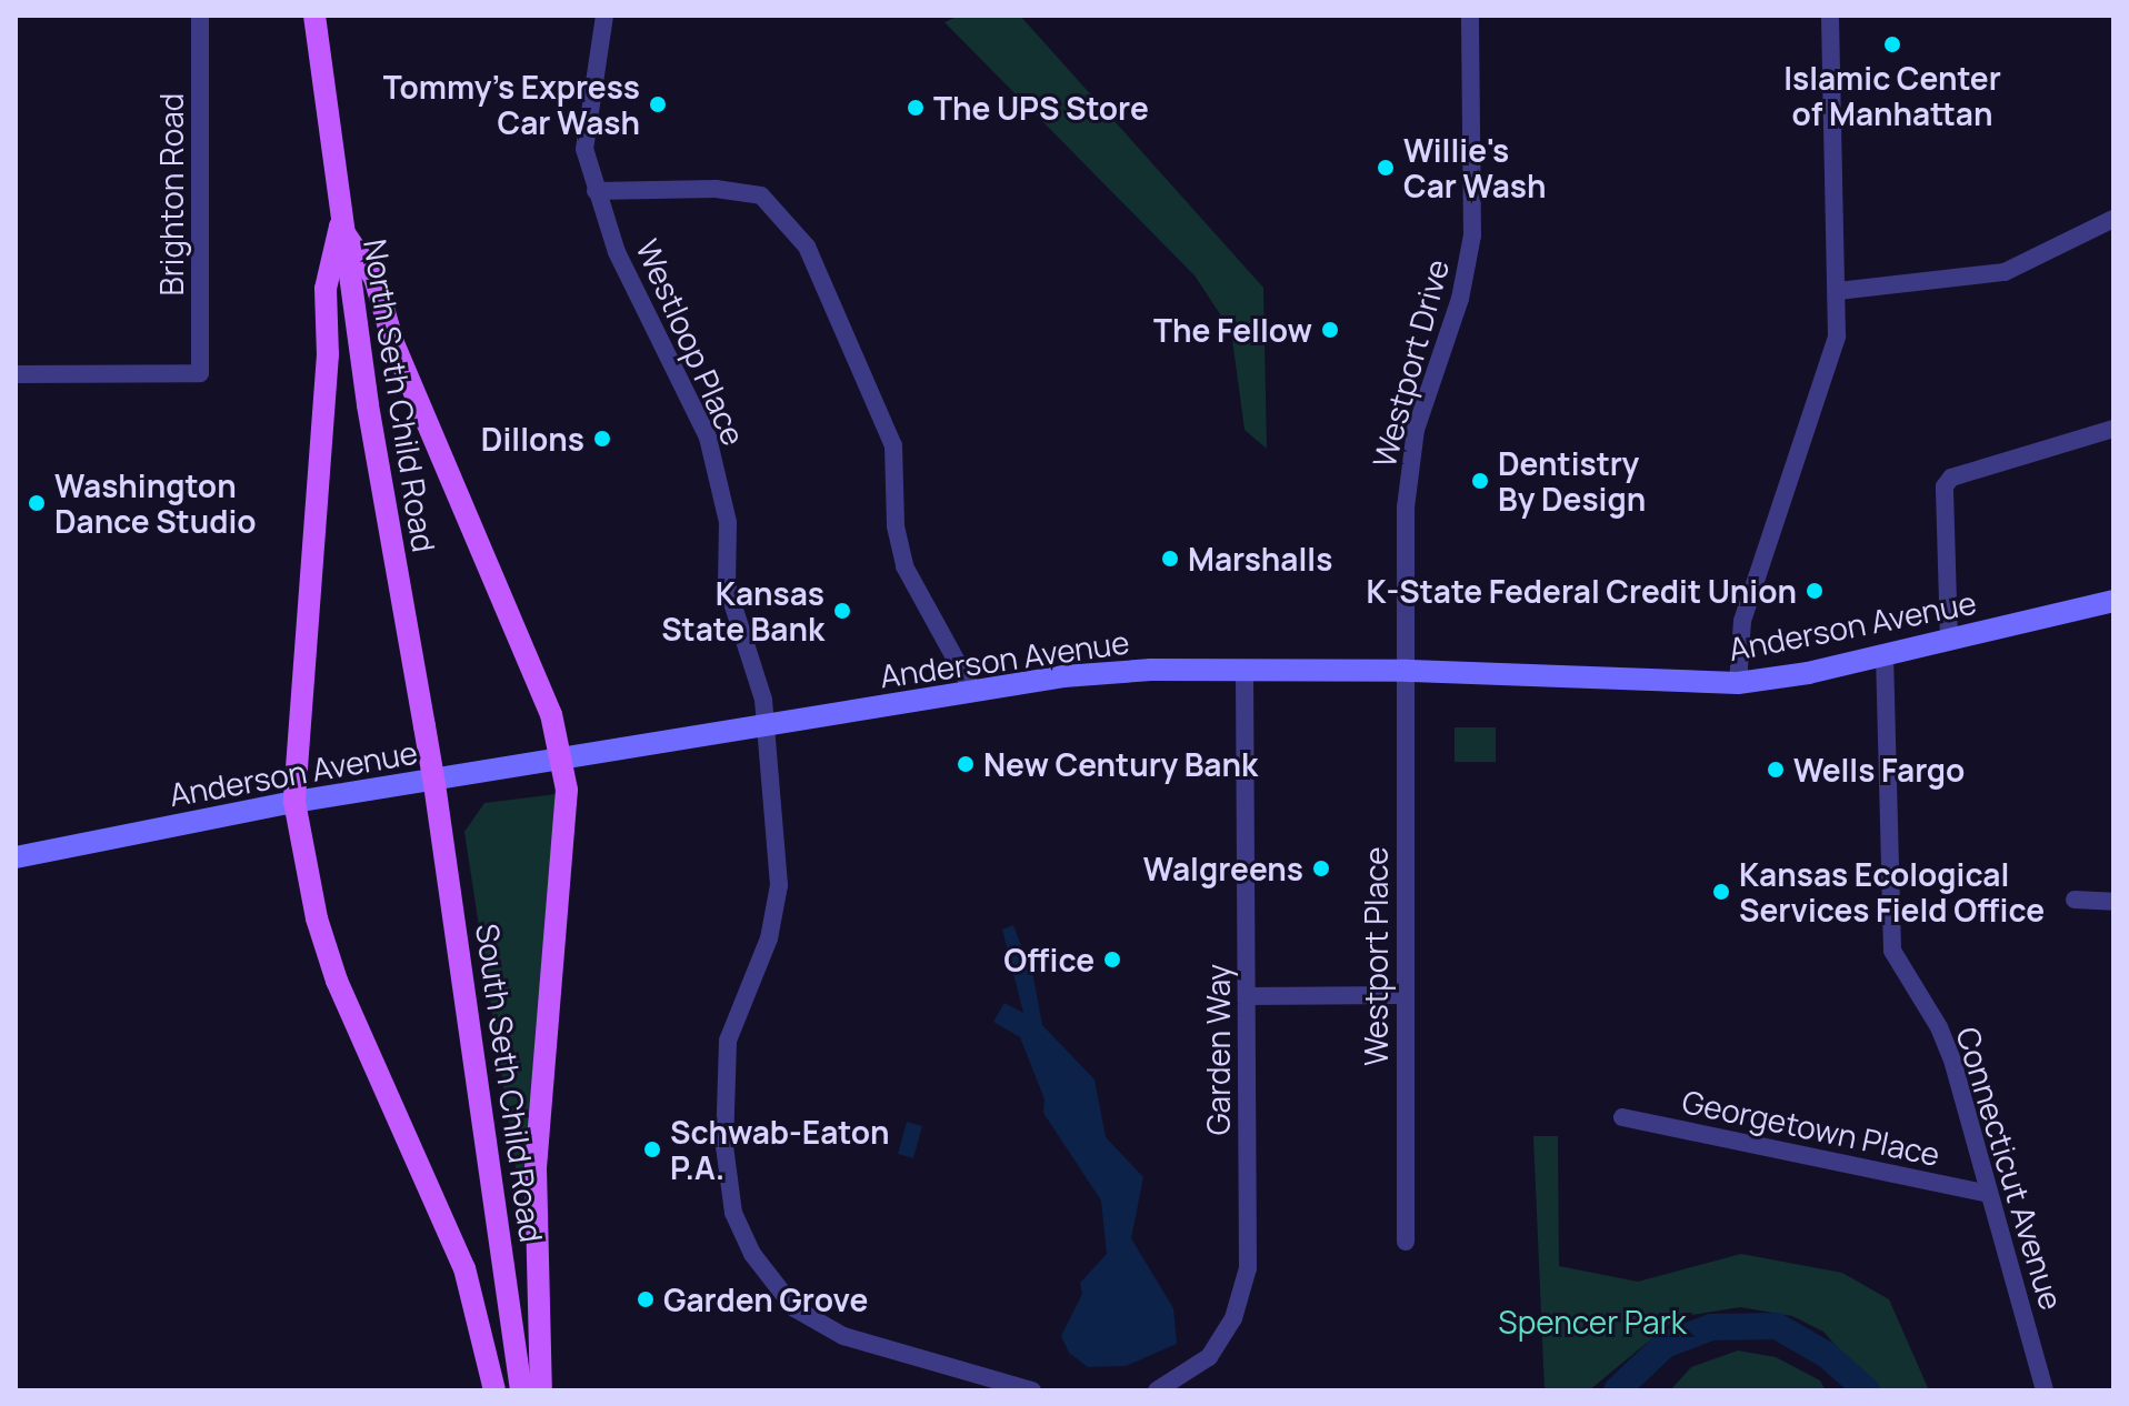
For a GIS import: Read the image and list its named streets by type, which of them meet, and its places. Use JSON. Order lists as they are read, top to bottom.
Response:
{
  "streets": {
    "main road": ["North Seth Child Road", "Anderson Avenue", "South Seth Child Road"],
    "street": [
      "Brighton Road",
      "Westloop Place",
      "Westport Drive",
      "Westport Place",
      "Garden Way",
      "Georgetown Place",
      "Connecticut Avenue"
    ]
  },
  "crossings": [
    ["Westloop Place", "Anderson Avenue"],
    ["Westport Drive", "Anderson Avenue"],
    ["Westport Drive", "Westport Place"],
    ["North Seth Child Road", "South Seth Child Road"],
    ["Anderson Avenue", "Westport Place"],
    ["Anderson Avenue", "Garden Way"],
    ["Anderson Avenue", "Connecticut Avenue"],
    ["Georgetown Place", "Connecticut Avenue"]
  ],
  "parks": ["Spencer Park"],
  "places": [
    "Islamic Center of Manhattan",
    "Tommy's Express Car Wash",
    "The UPS Store",
    "Willie's Car Wash",
    "The Fellow",
    "Dillons",
    "Dentistry By Design",
    "Washington Dance Studio",
    "Marshalls",
    "K-State Federal Credit Union",
    "Kansas State Bank",
    "New Century Bank",
    "Wells Fargo",
    "Walgreens",
    "Kansas Ecological Services Field Office",
    "Office",
    "Schwab-Eaton P.A.",
    "Garden Grove"
  ]
}
